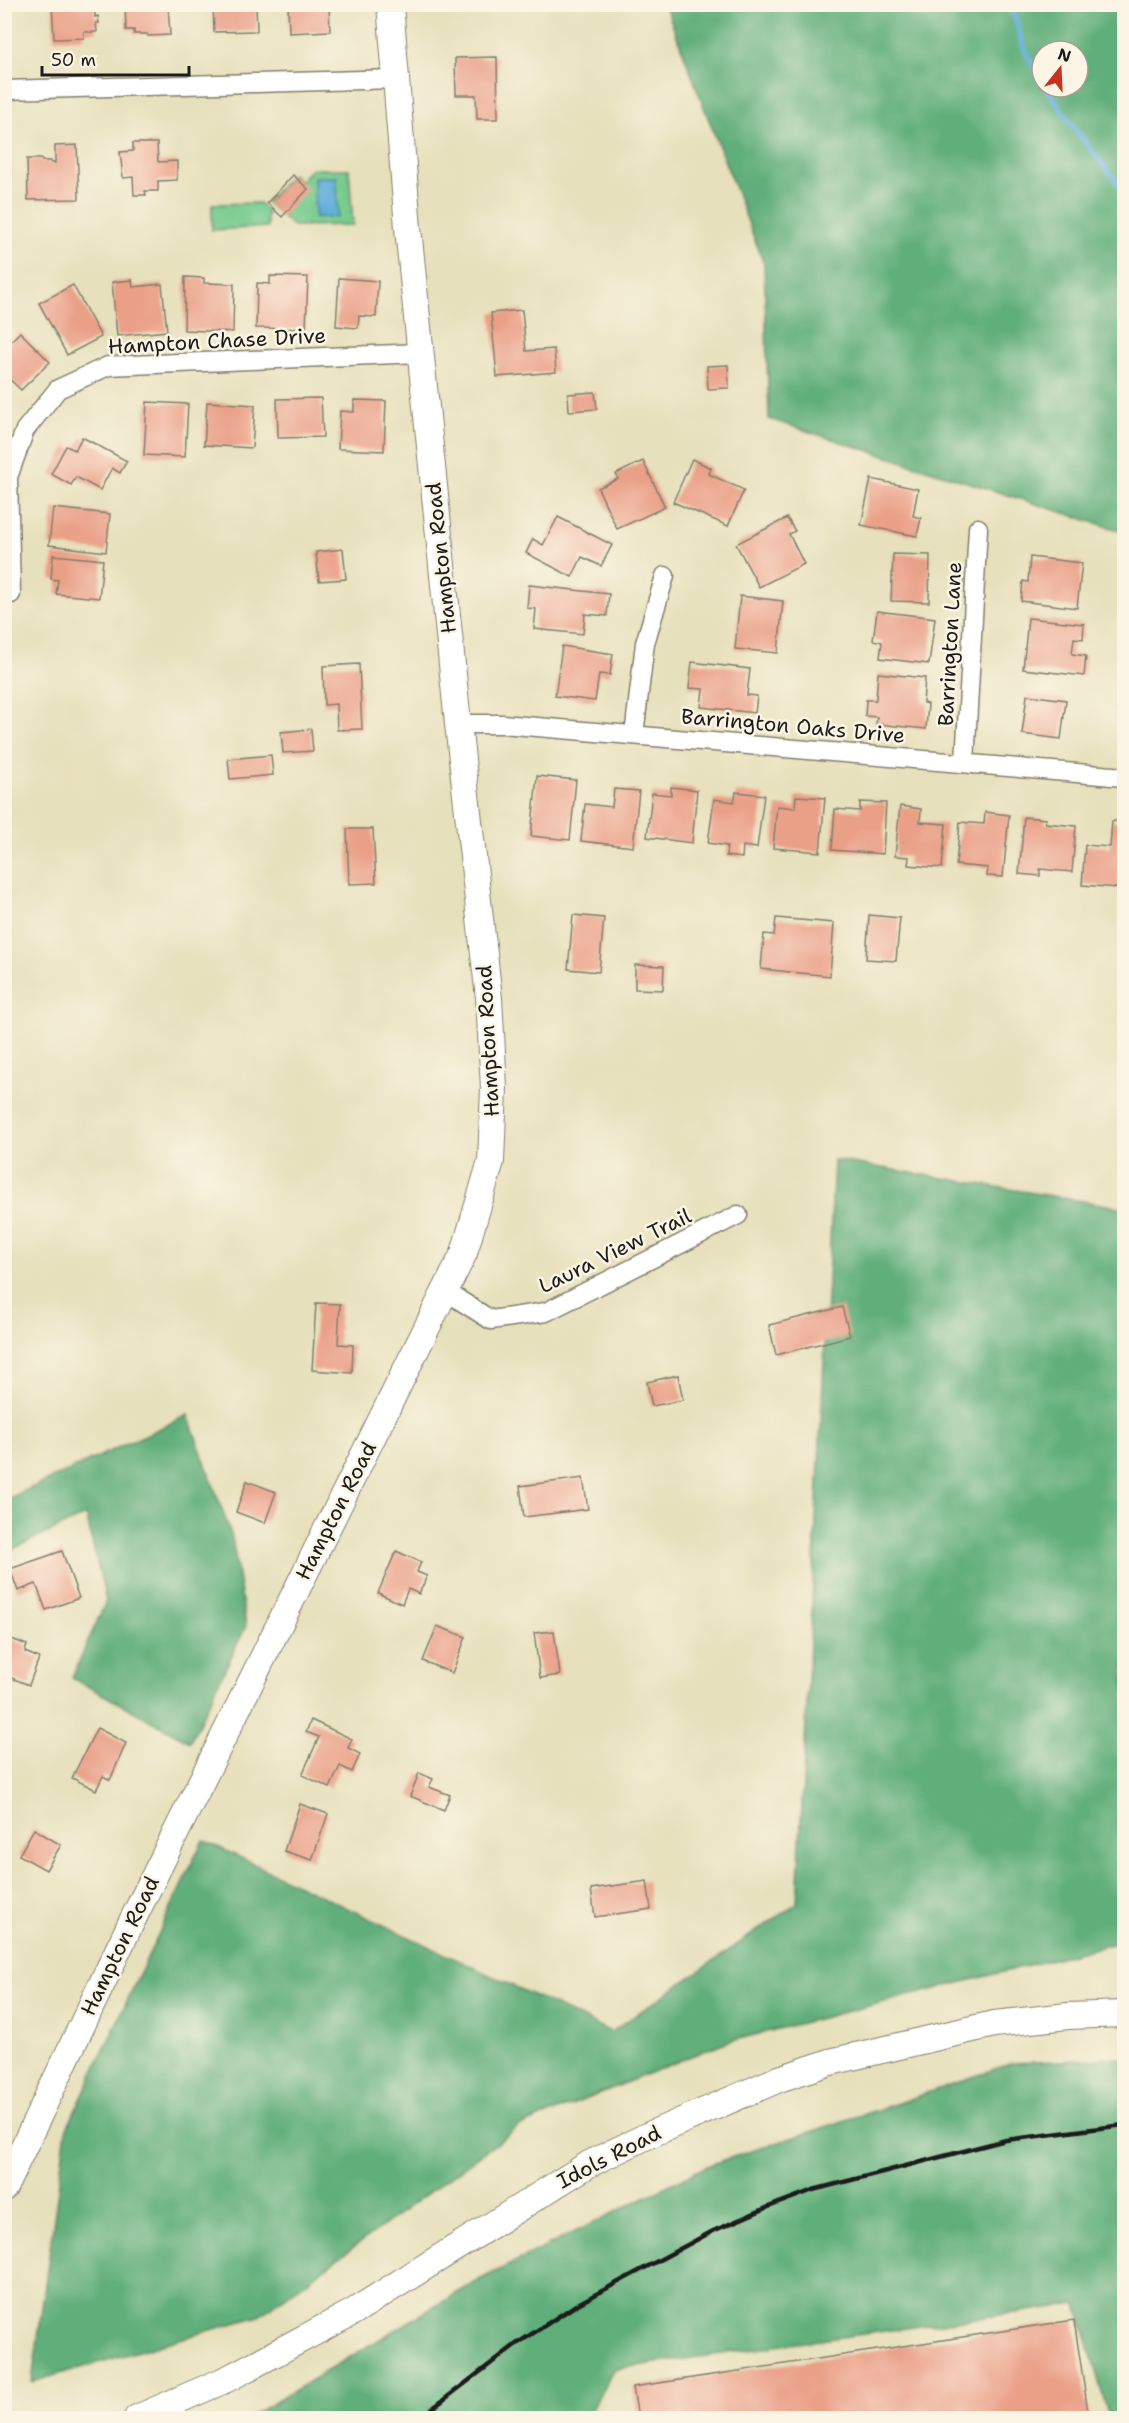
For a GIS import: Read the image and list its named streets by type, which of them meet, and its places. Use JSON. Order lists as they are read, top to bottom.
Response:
{
  "streets": {
    "main road": ["Hampton Road", "Idols Road"],
    "street": [
      "Hampton Chase Drive",
      "Barrington Lane",
      "Barrington Oaks Drive",
      "Laura View Trail"
    ]
  },
  "crossings": [
    ["Hampton Chase Drive", "Hampton Road"],
    ["Hampton Road", "Barrington Oaks Drive"],
    ["Hampton Road", "Laura View Trail"],
    ["Barrington Lane", "Barrington Oaks Drive"]
  ],
  "scale_bar": "50 m",
  "north": "top"
}
